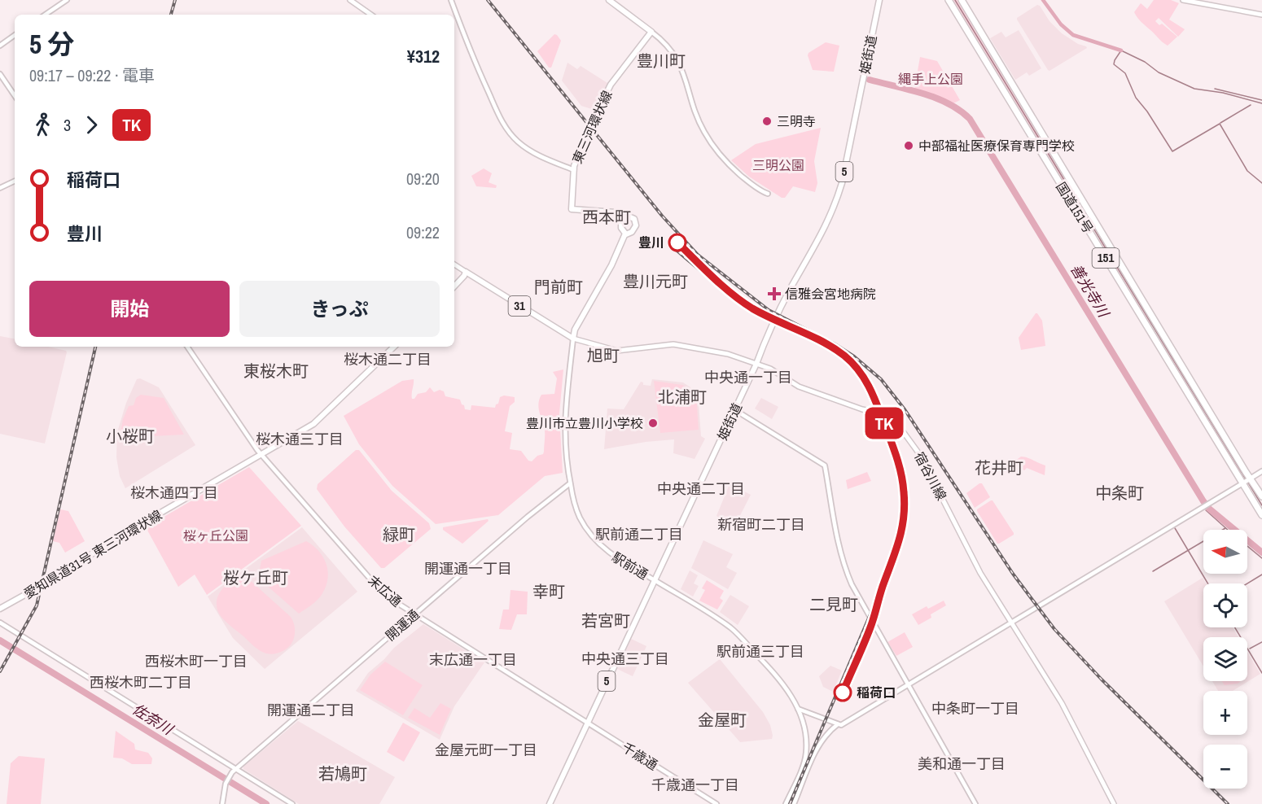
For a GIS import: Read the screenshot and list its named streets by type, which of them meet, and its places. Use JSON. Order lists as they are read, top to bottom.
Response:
{
  "streets": {
    "highway": ["国道151号", "151"],
    "main road": [
      "姫街道",
      "東三河環状線",
      "5",
      "31",
      "宿谷川線",
      "愛知県道31号 東三河環状線"
    ],
    "street": [
      "駅前通",
      "末広通",
      "開運通",
      "千歳通"
    ]
  },
  "crossings": [
    ["姫街道", "宿谷川線"],
    ["姫街道", "駅前通"],
    ["姫街道", "末広通"],
    ["姫街道", "千歳通"],
    ["31", "宿谷川線"],
    ["31", "駅前通"],
    ["宿谷川線", "駅前通"],
    ["愛知県道31号 東三河環状線", "末広通"],
    ["駅前通", "開運通"],
    ["末広通", "開運通"],
    ["末広通", "千歳通"]
  ],
  "districts": [
    "豊川町",
    "西本町",
    "豊川元町",
    "門前町",
    "旭町",
    "桜木通二丁目",
    "東桜木町",
    "中央通一丁目",
    "北浦町",
    "小桜町",
    "桜木通三丁目",
    "花井町",
    "中央通二丁目",
    "桜木通四丁目",
    "中条町",
    "新宿町二丁目",
    "緑町",
    "駅前通二丁目",
    "開運通一丁目",
    "桜ケ丘町",
    "幸町",
    "二見町",
    "若宮町",
    "駅前通三丁目",
    "中央通三丁目",
    "末広通一丁目",
    "西桜木町一丁目",
    "西桜木町二丁目",
    "中条町一丁目",
    "開運通二丁目",
    "金屋町",
    "金屋元町一丁目",
    "美和通一丁目",
    "若鳩町",
    "千歳通一丁目"
  ],
  "water": ["善光寺川", "佐奈川"],
  "parks": ["縄手上公園", "三明公園", "桜ヶ丘公園"],
  "places": {
    "other": [
      "三明寺",
      "中部福祉医療保育専門学校",
      "豊川",
      "豊川市立豊川小学校",
      "稲荷口"
    ],
    "health": ["信雅会宮地病院"]
  },
  "north": "left",
  "page": {
    "on_map": "TK",
    "heading": ["5 分", "09:17 – 09:22 · 電車", "¥312"],
    "legs": ["3", "TK"],
    "list": [
      {
        "name": "稲荷口",
        "value": "09:20"
      },
      {
        "name": "豊川",
        "value": "09:22"
      }
    ],
    "buttons": ["開始", "きっぷ"],
    "map_buttons": ["+", "−"]
  }
}
